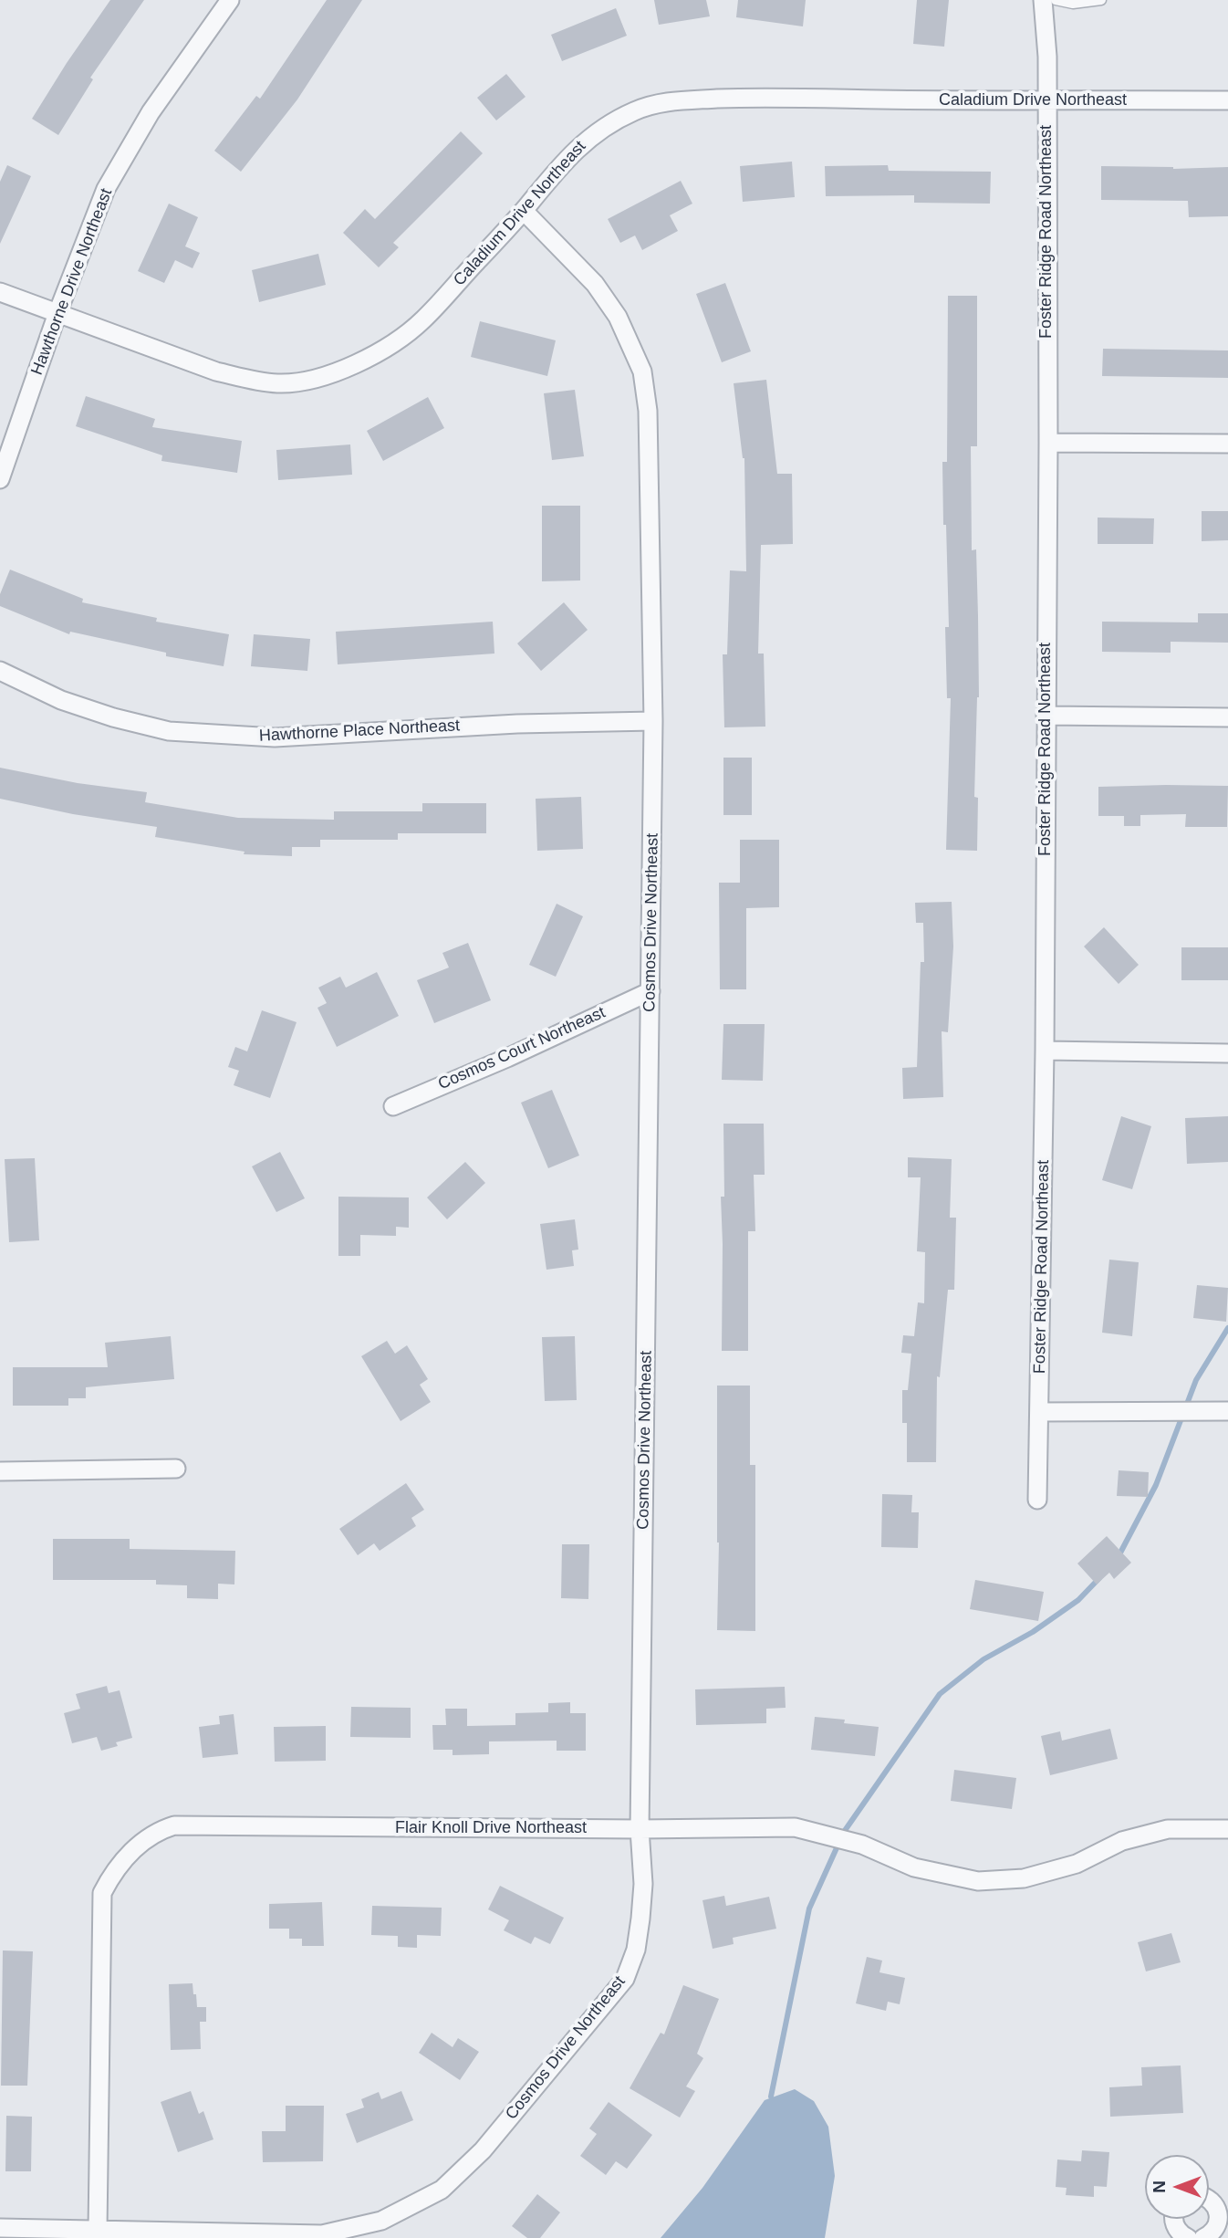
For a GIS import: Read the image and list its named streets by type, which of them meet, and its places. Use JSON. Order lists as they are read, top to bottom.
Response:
{
  "streets": {
    "street": [
      "Caladium Drive Northeast",
      "Foster Ridge Road Northeast",
      "Hawthorne Drive Northeast",
      "Hawthorne Place Northeast",
      "Cosmos Drive Northeast",
      "Cosmos Court Northeast",
      "Flair Knoll Drive Northeast"
    ]
  },
  "crossings": [
    ["Caladium Drive Northeast", "Foster Ridge Road Northeast"],
    ["Caladium Drive Northeast", "Hawthorne Drive Northeast"],
    ["Caladium Drive Northeast", "Cosmos Drive Northeast"],
    ["Hawthorne Place Northeast", "Cosmos Drive Northeast"],
    ["Cosmos Drive Northeast", "Cosmos Court Northeast"],
    ["Cosmos Drive Northeast", "Flair Knoll Drive Northeast"]
  ],
  "north": "left"
}
